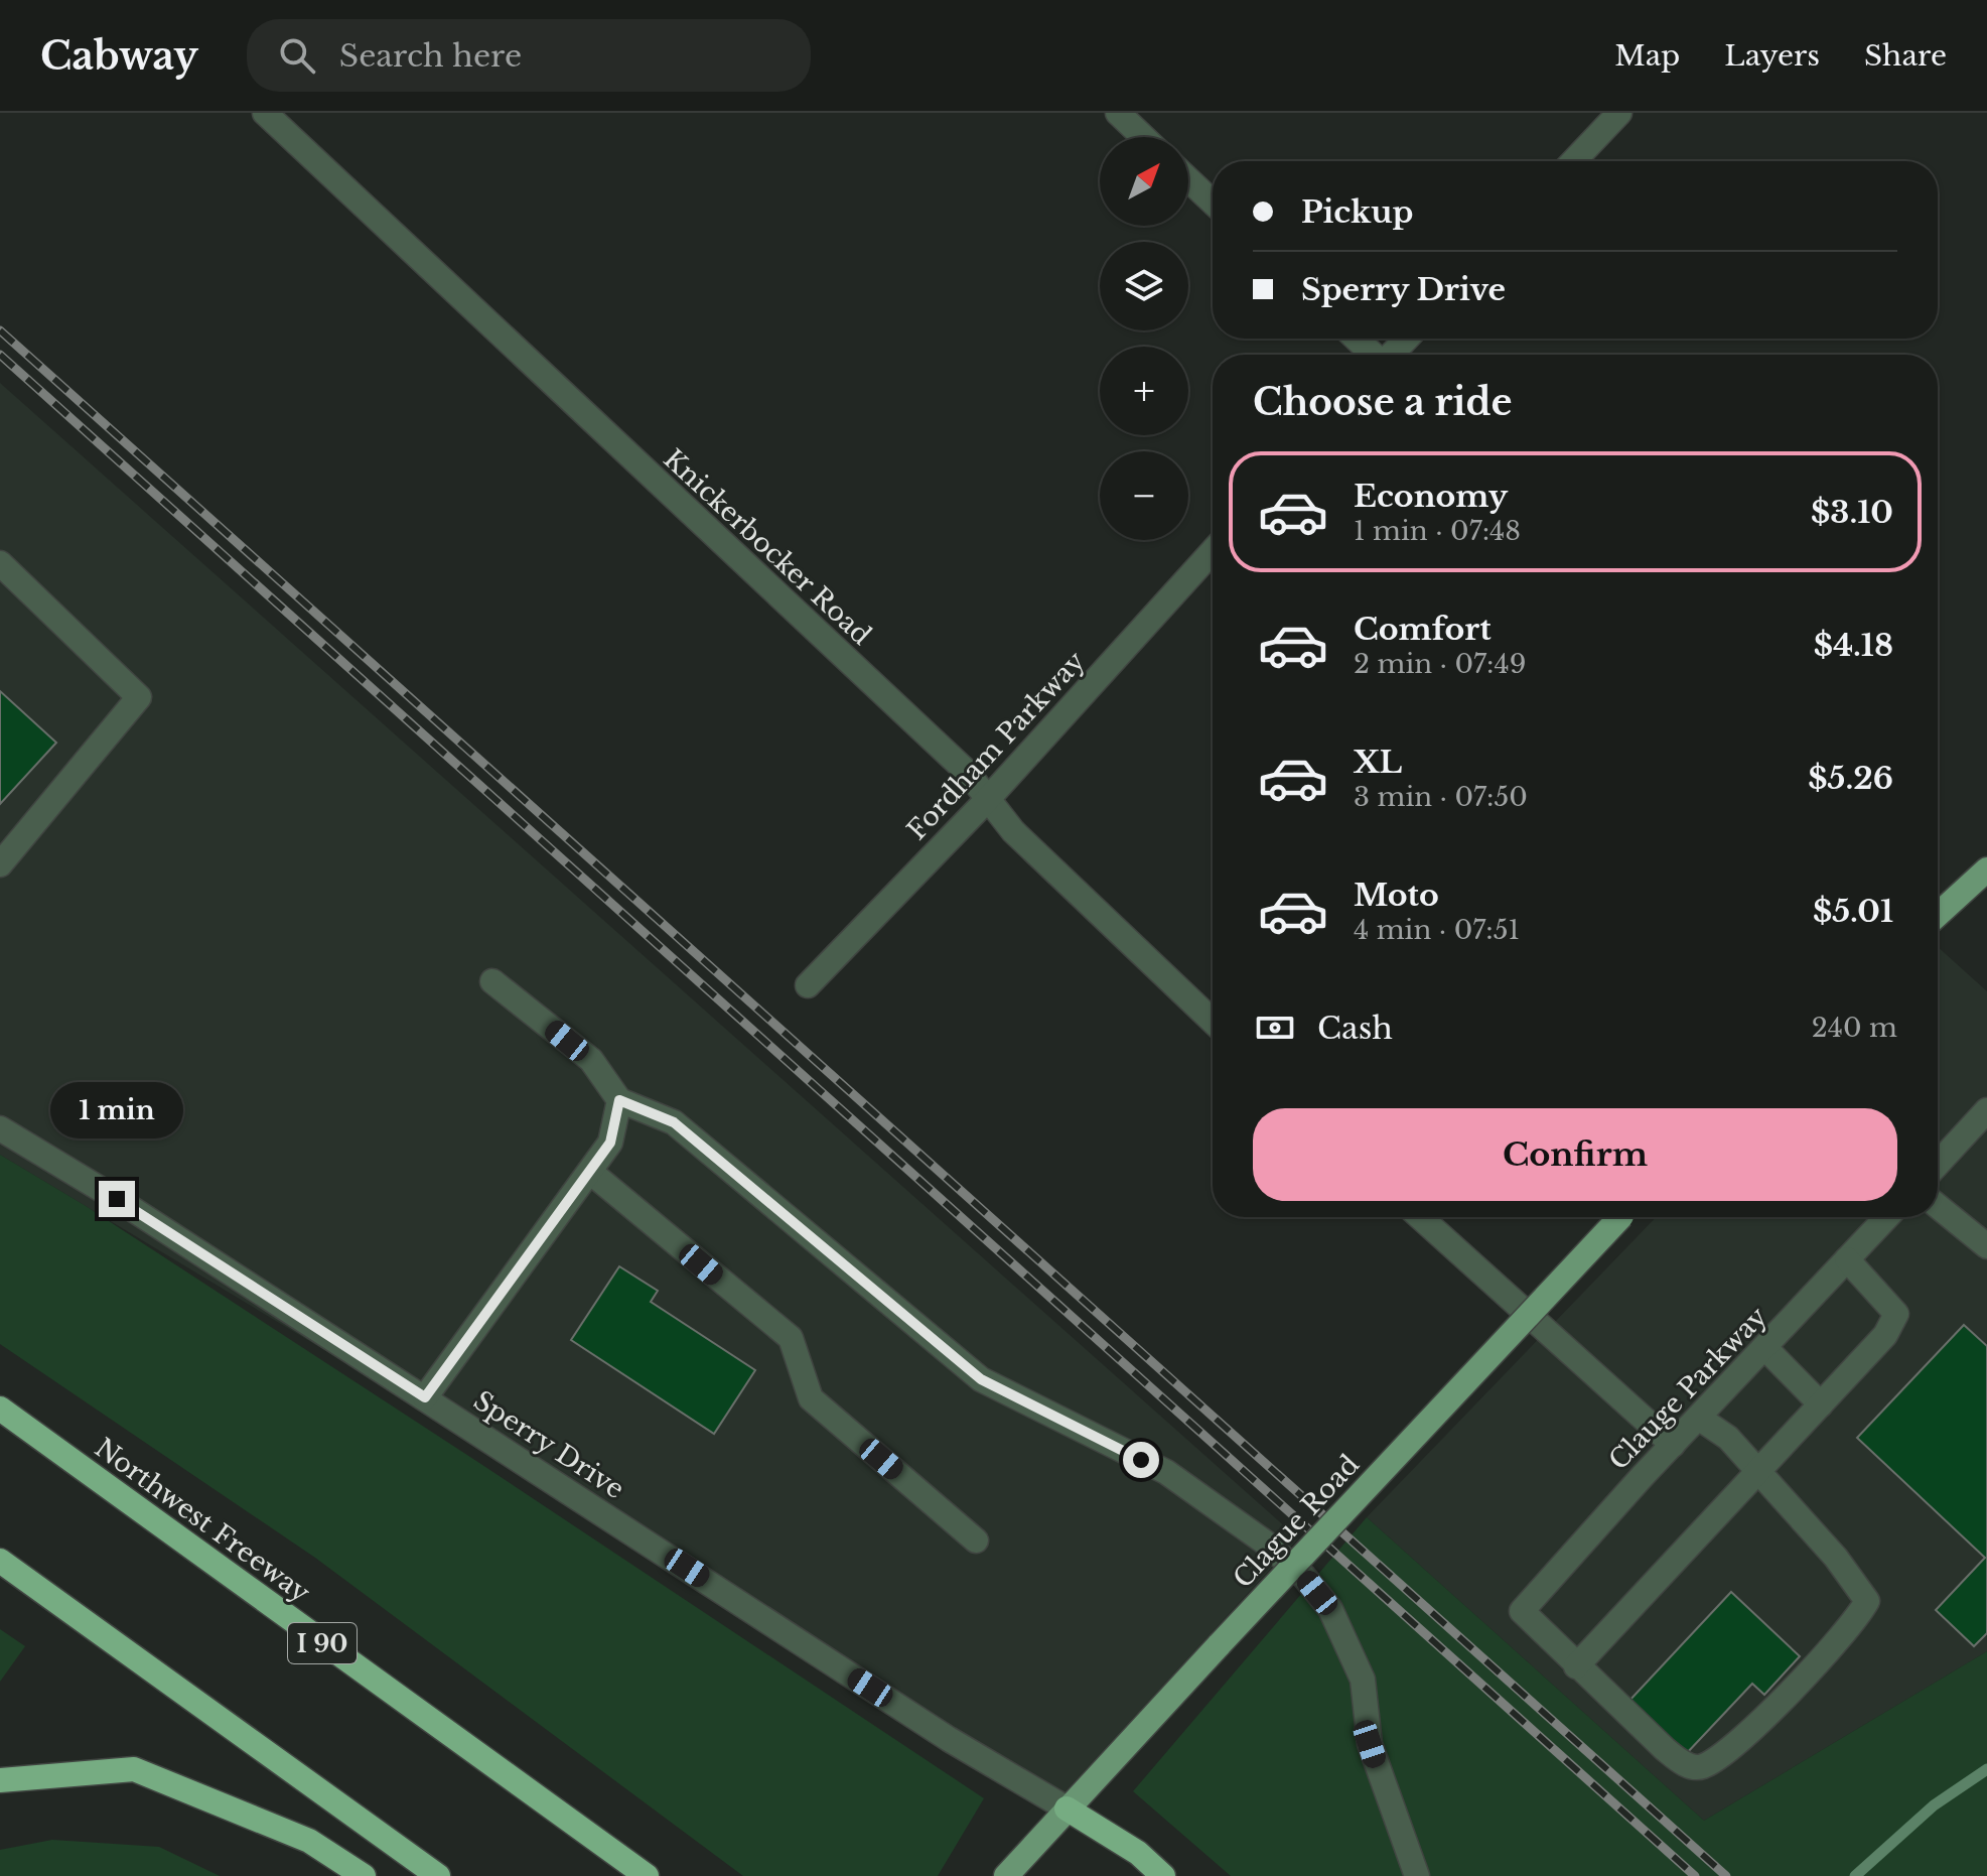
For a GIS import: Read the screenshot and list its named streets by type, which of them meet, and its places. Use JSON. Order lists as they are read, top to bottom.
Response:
{
  "streets": {
    "highway": ["Northwest Freeway", "I 90"],
    "main road": ["Clague Road"],
    "street": [
      "Knickerbocker Road",
      "Fordham Parkway",
      "Clauge Parkway",
      "Sperry Drive"
    ]
  },
  "crossings": [
    ["Knickerbocker Road", "Fordham Parkway"],
    ["Sperry Drive", "Clague Road"]
  ],
  "north": "top right",
  "page": {
    "header": "Cabway",
    "search": "Search here",
    "nav": ["Map", "Layers", "Share"],
    "map_buttons": ["+", "−"],
    "banner": ["Pickup", "Sperry Drive"],
    "heading": "Choose a ride",
    "list": [
      {
        "name": "Economy",
        "note": "1 min · 07:48",
        "value": "$3.10"
      },
      {
        "name": "Comfort",
        "note": "2 min · 07:49",
        "value": "$4.18"
      },
      {
        "name": "XL",
        "note": "3 min · 07:50",
        "value": "$5.26"
      },
      {
        "name": "Moto",
        "note": "4 min · 07:51",
        "value": "$5.01"
      }
    ],
    "pay": ["Cash", "240 m"],
    "bubble": "1 min",
    "buttons": "Confirm"
  }
}
